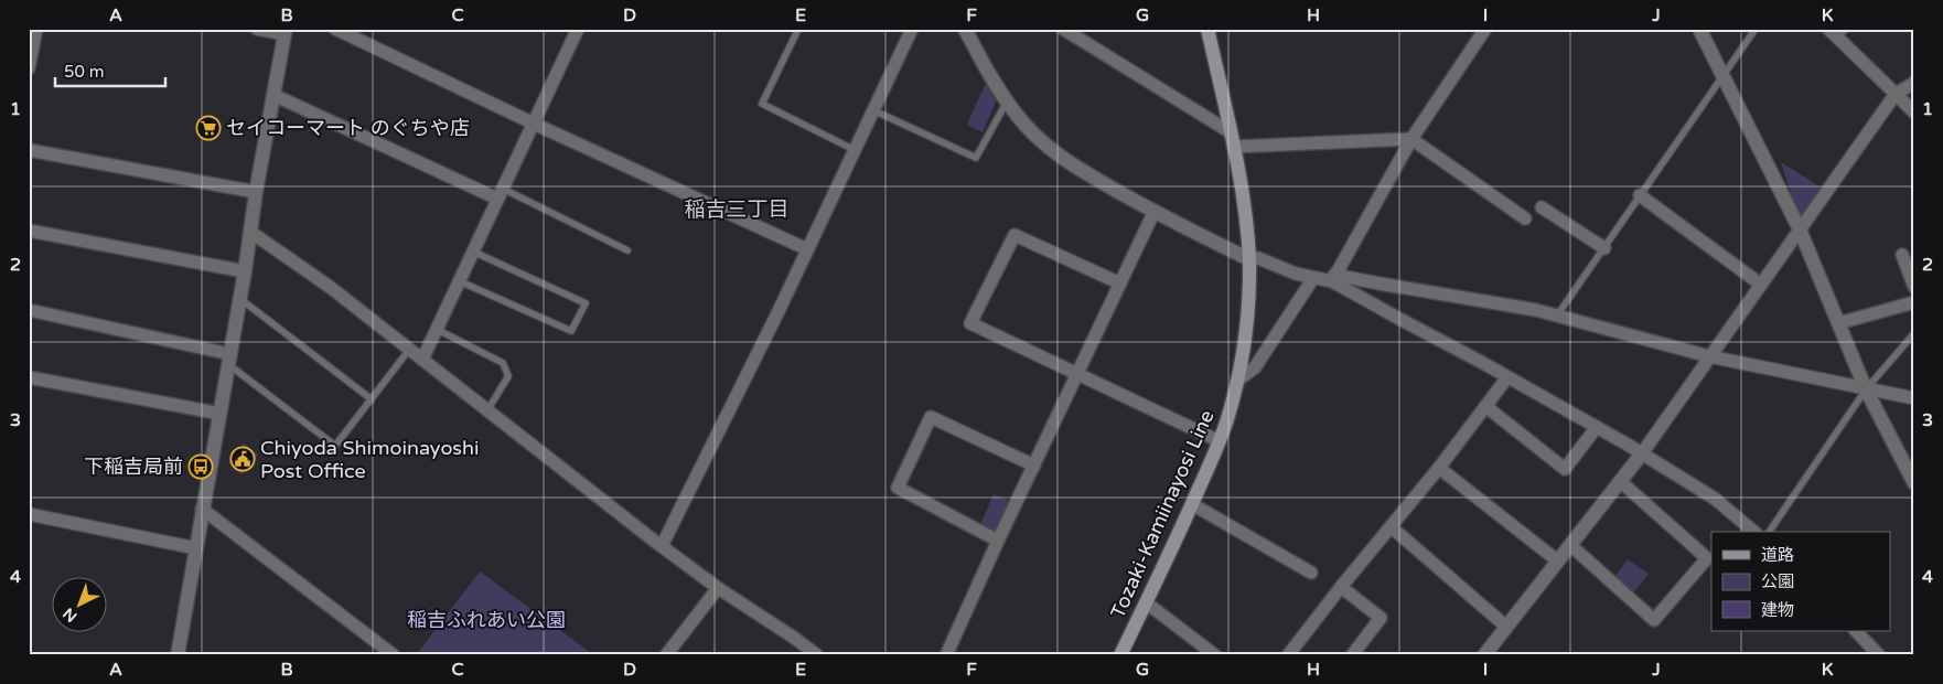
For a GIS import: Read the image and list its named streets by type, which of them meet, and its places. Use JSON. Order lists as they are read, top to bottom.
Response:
{
  "streets": {
    "main road": ["Tozaki-Kamiinayosi Line"]
  },
  "districts": ["稲吉三丁目"],
  "parks": ["稲吉ふれあい公園"],
  "places": {
    "supermarket": ["セイコーマート のぐちや店"],
    "public building": ["Chiyoda Shimoinayoshi Post Office"],
    "bus stop": ["下稲吉局前"]
  },
  "legend": ["道路", "公園", "建物"],
  "scale_bar": "50 m",
  "north": "bottom left",
  "grid": {
    "columns": [
      "A",
      "B",
      "C",
      "D",
      "E",
      "F",
      "G",
      "H",
      "I",
      "J",
      "K"
    ],
    "rows": [
      "1",
      "2",
      "3",
      "4"
    ]
  }
}
